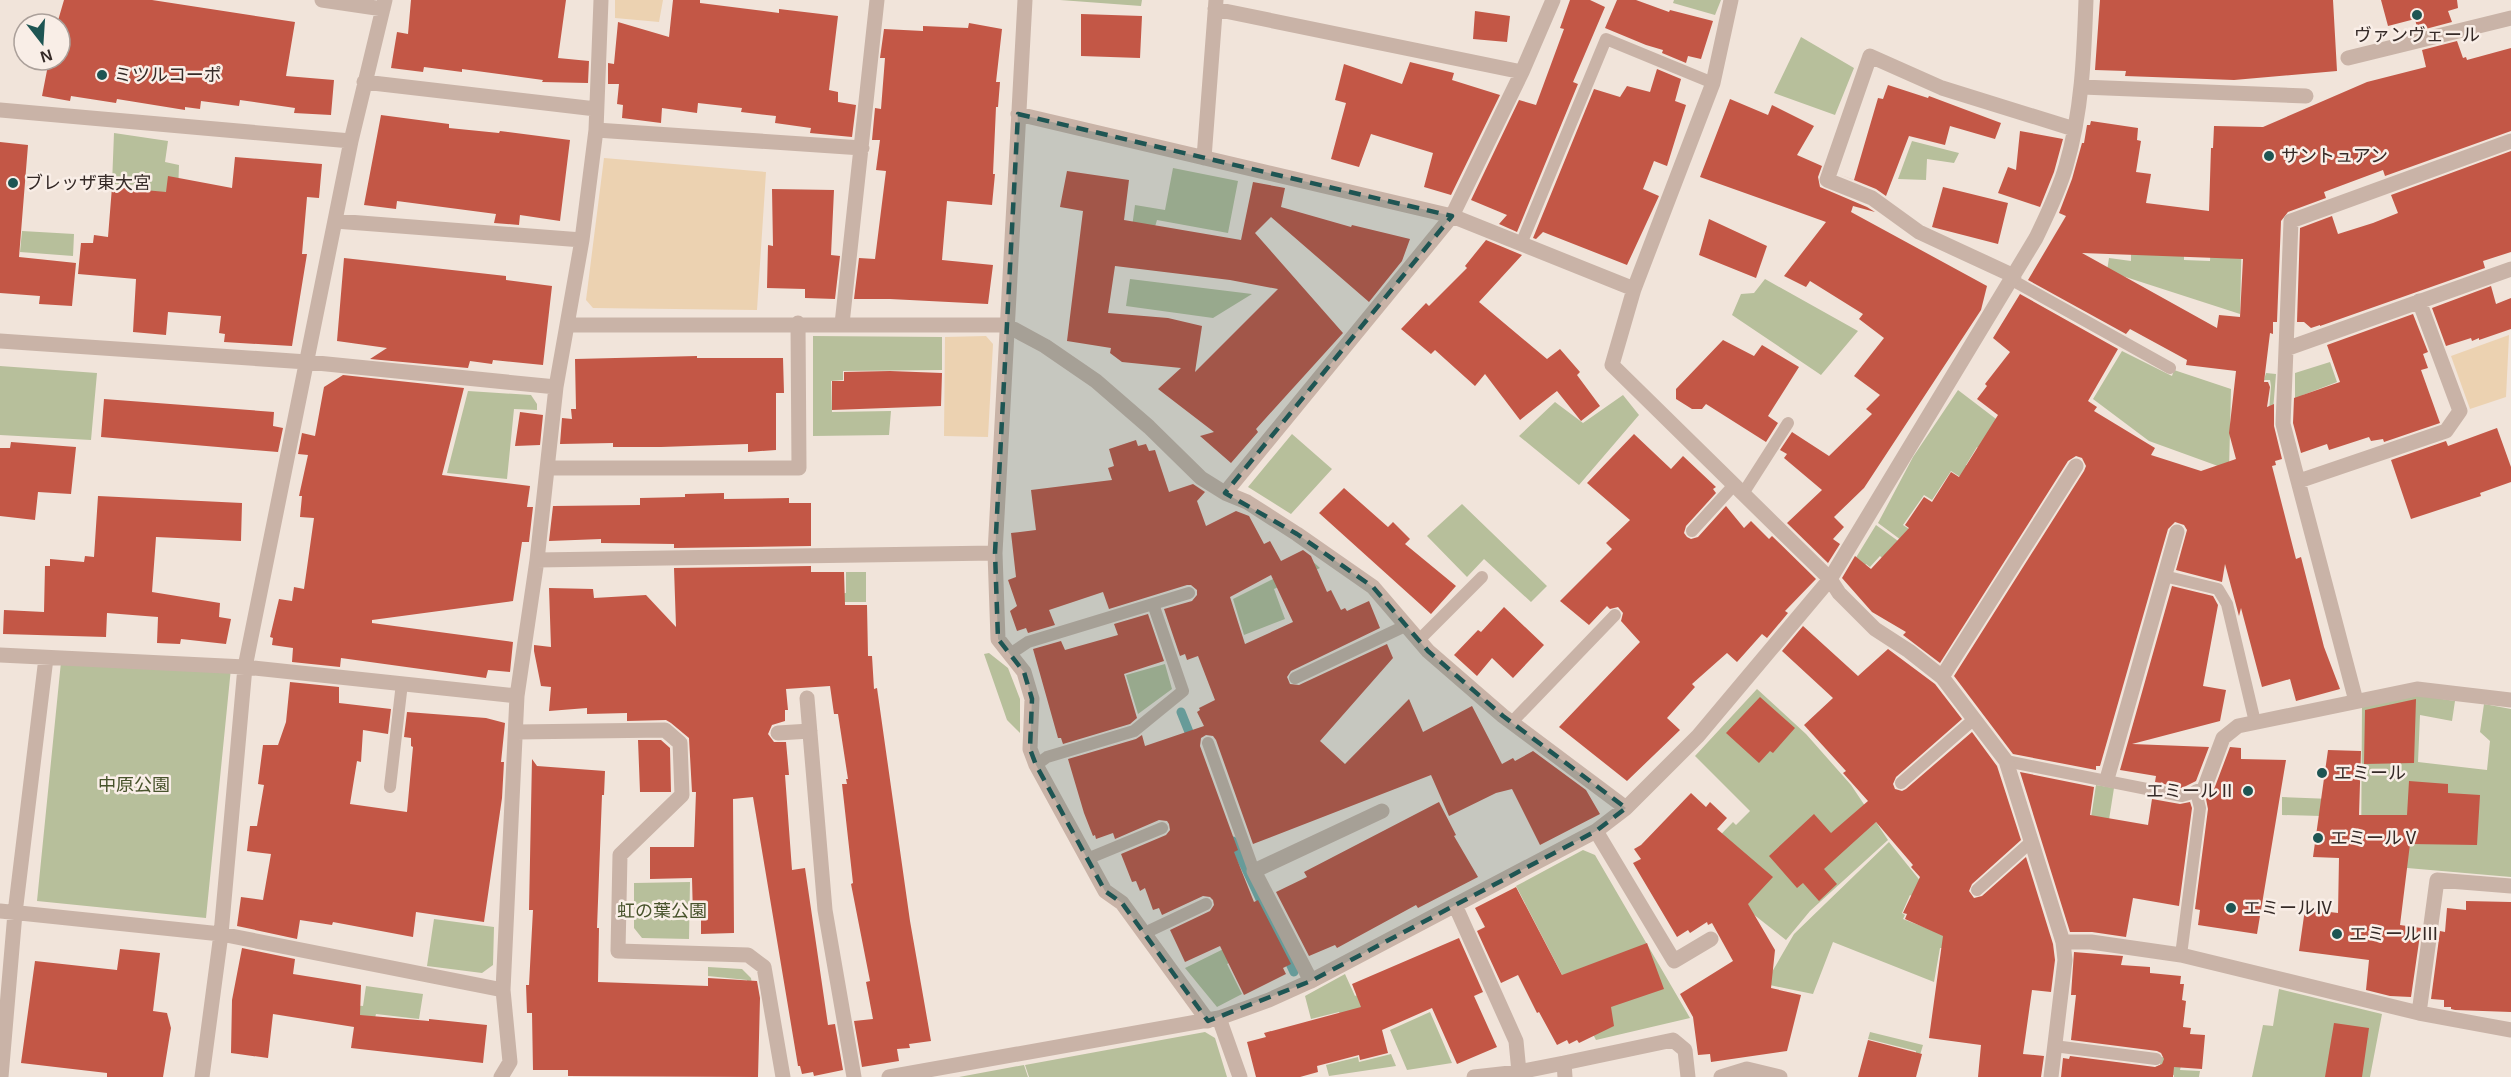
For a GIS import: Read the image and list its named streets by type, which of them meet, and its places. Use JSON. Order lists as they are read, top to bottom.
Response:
{
  "parks": ["中原公園", "虹の葉公園"],
  "places": [
    "ヴァンヴェール",
    "ミツルコーポ",
    "サントュアン",
    "ブレッザ東大宮",
    "エミール",
    "エミールⅡ",
    "エミールⅤ",
    "エミールⅣ",
    "エミールⅢ"
  ],
  "north": "bottom"
}
